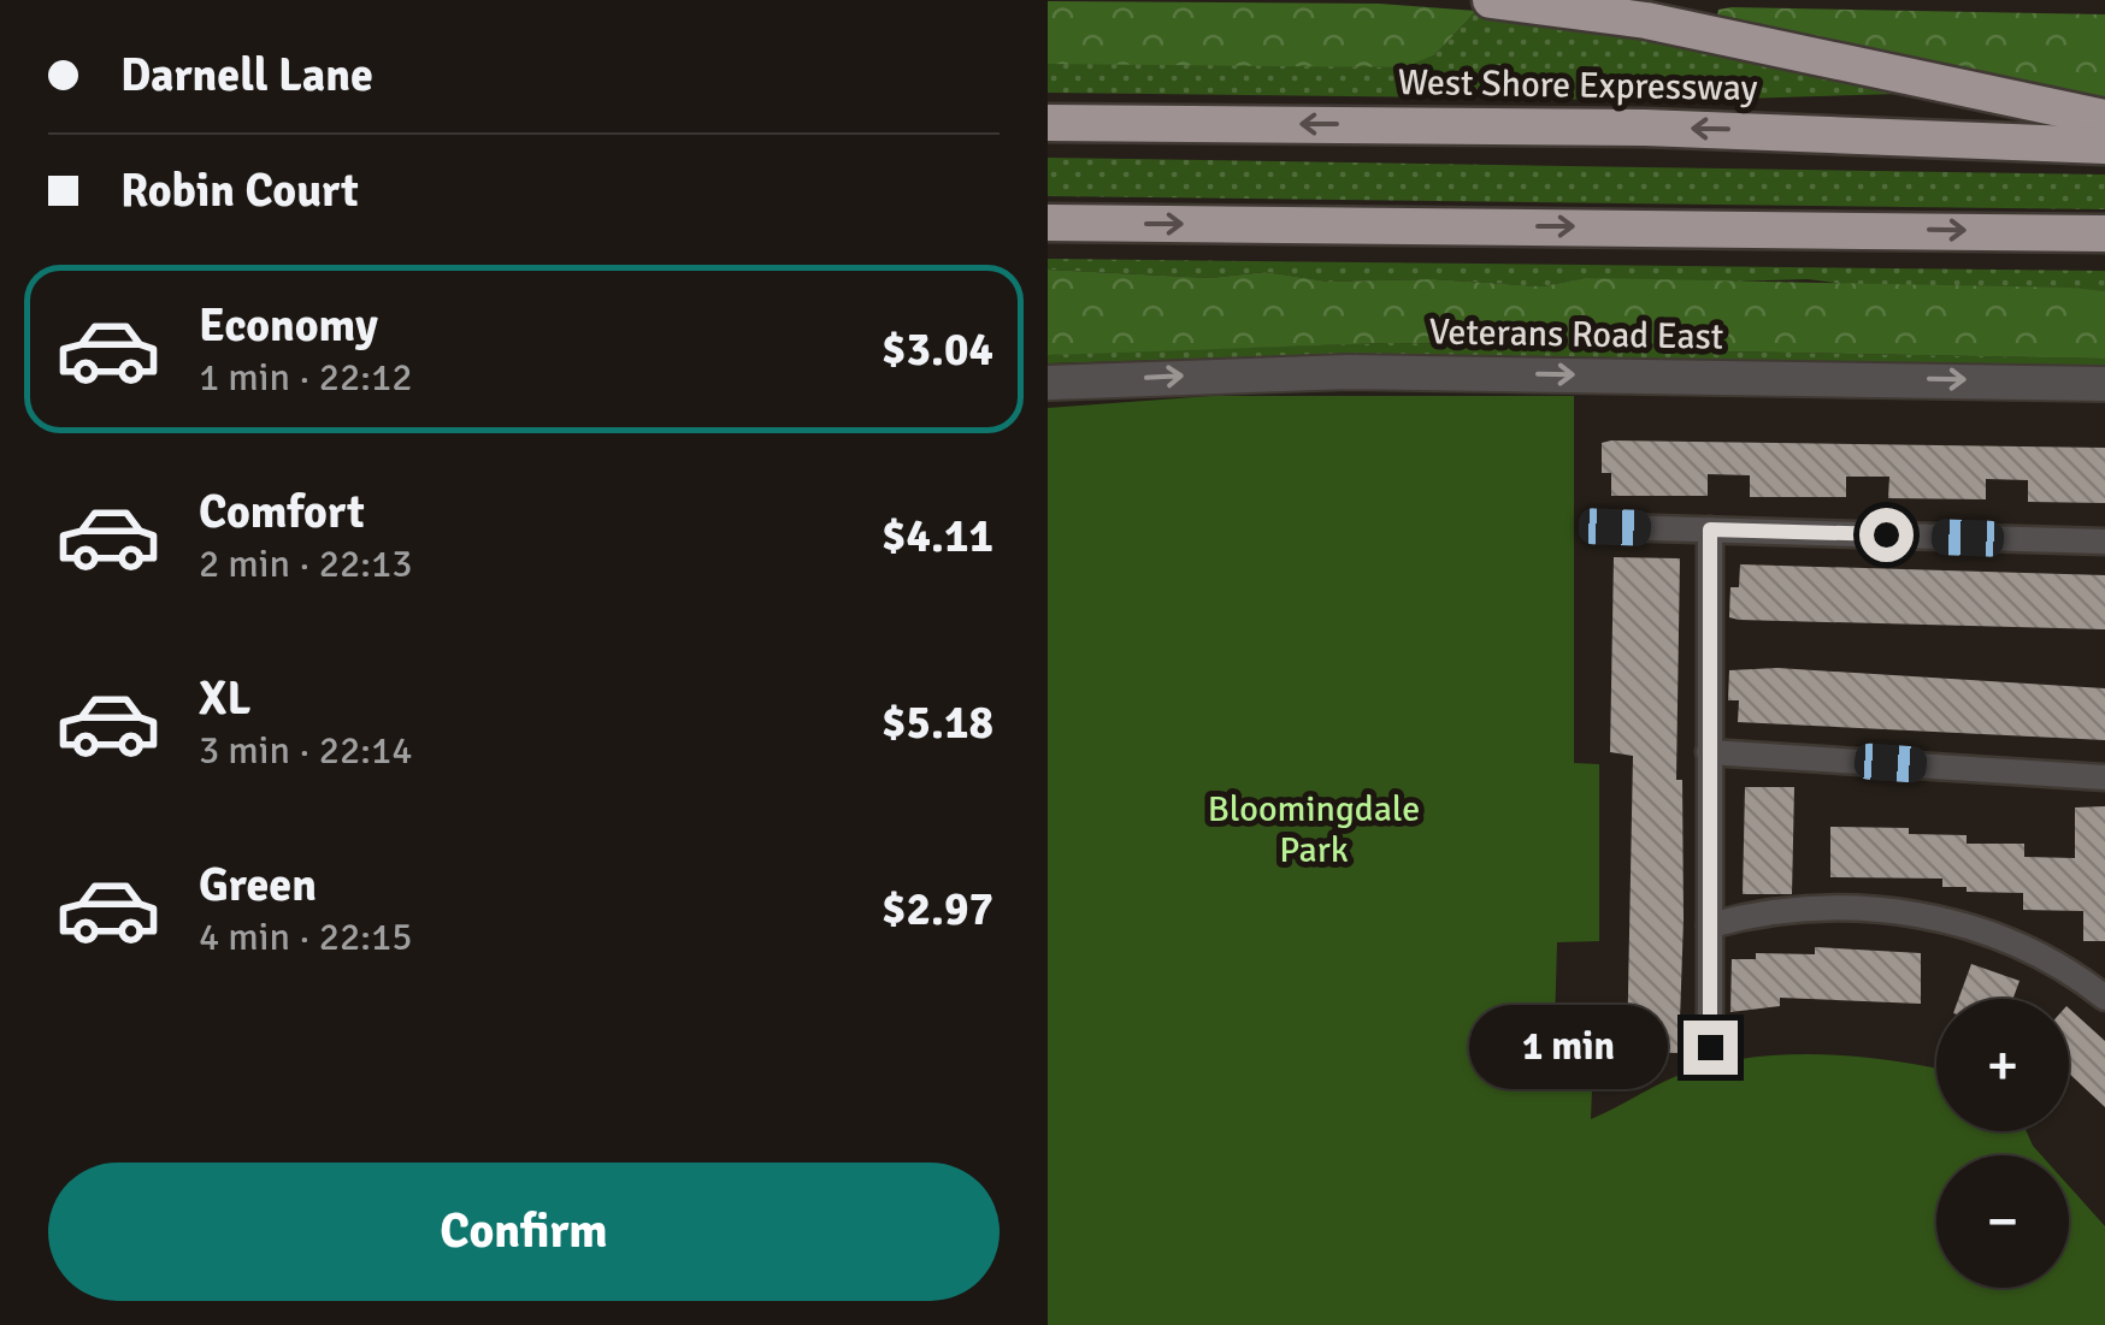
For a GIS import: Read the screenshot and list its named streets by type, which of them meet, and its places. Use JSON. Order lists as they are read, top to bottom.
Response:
{
  "streets": {
    "highway": ["West Shore Expressway"],
    "street": ["Veterans Road East"]
  },
  "parks": ["Bloomingdale Park"],
  "page": {
    "banner": ["Darnell Lane", "Robin Court"],
    "list": [
      {
        "name": "Economy",
        "note": "1 min · 22:12",
        "value": "$3.04"
      },
      {
        "name": "Comfort",
        "note": "2 min · 22:13",
        "value": "$4.11"
      },
      {
        "name": "XL",
        "note": "3 min · 22:14",
        "value": "$5.18"
      },
      {
        "name": "Green",
        "note": "4 min · 22:15",
        "value": "$2.97"
      }
    ],
    "map_buttons": ["+", "−"],
    "bubble": "1 min",
    "buttons": "Confirm"
  }
}
